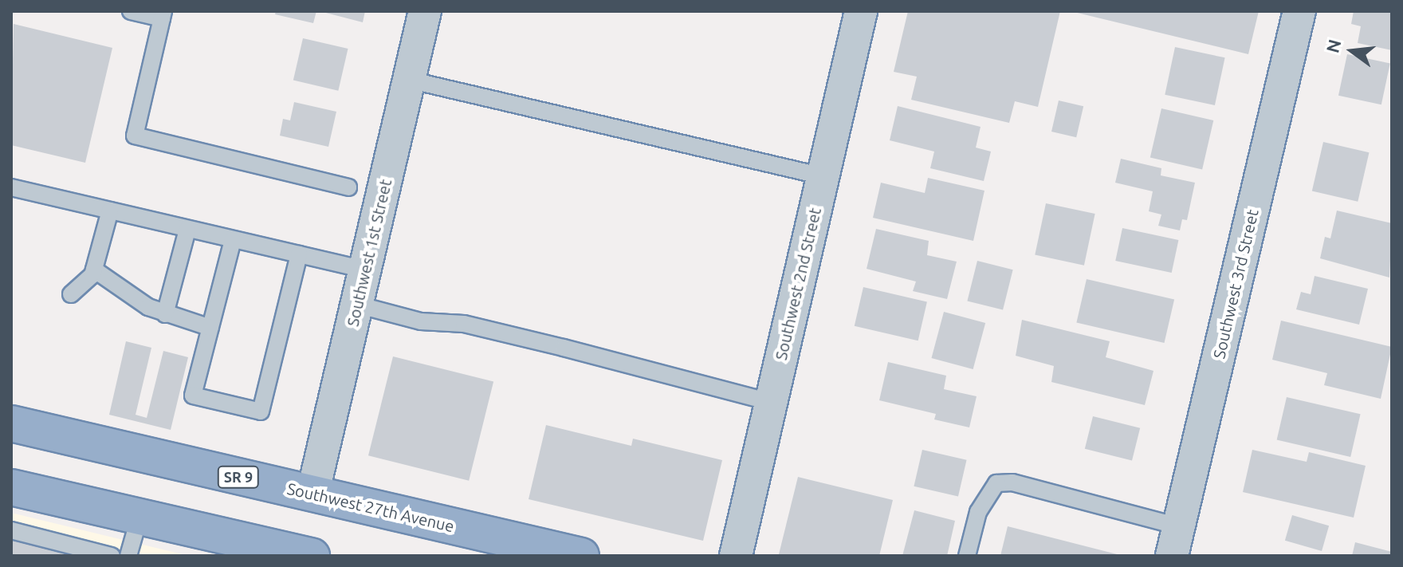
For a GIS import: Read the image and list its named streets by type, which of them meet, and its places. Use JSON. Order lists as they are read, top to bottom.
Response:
{
  "streets": {
    "highway": ["SR 9", "Southwest 27th Avenue"],
    "street": ["Southwest 1st Street", "Southwest 2nd Street", "Southwest 3rd Street"]
  },
  "crossings": [
    ["Southwest 1st Street", "Southwest 27th Avenue"]
  ],
  "north": "left"
}
